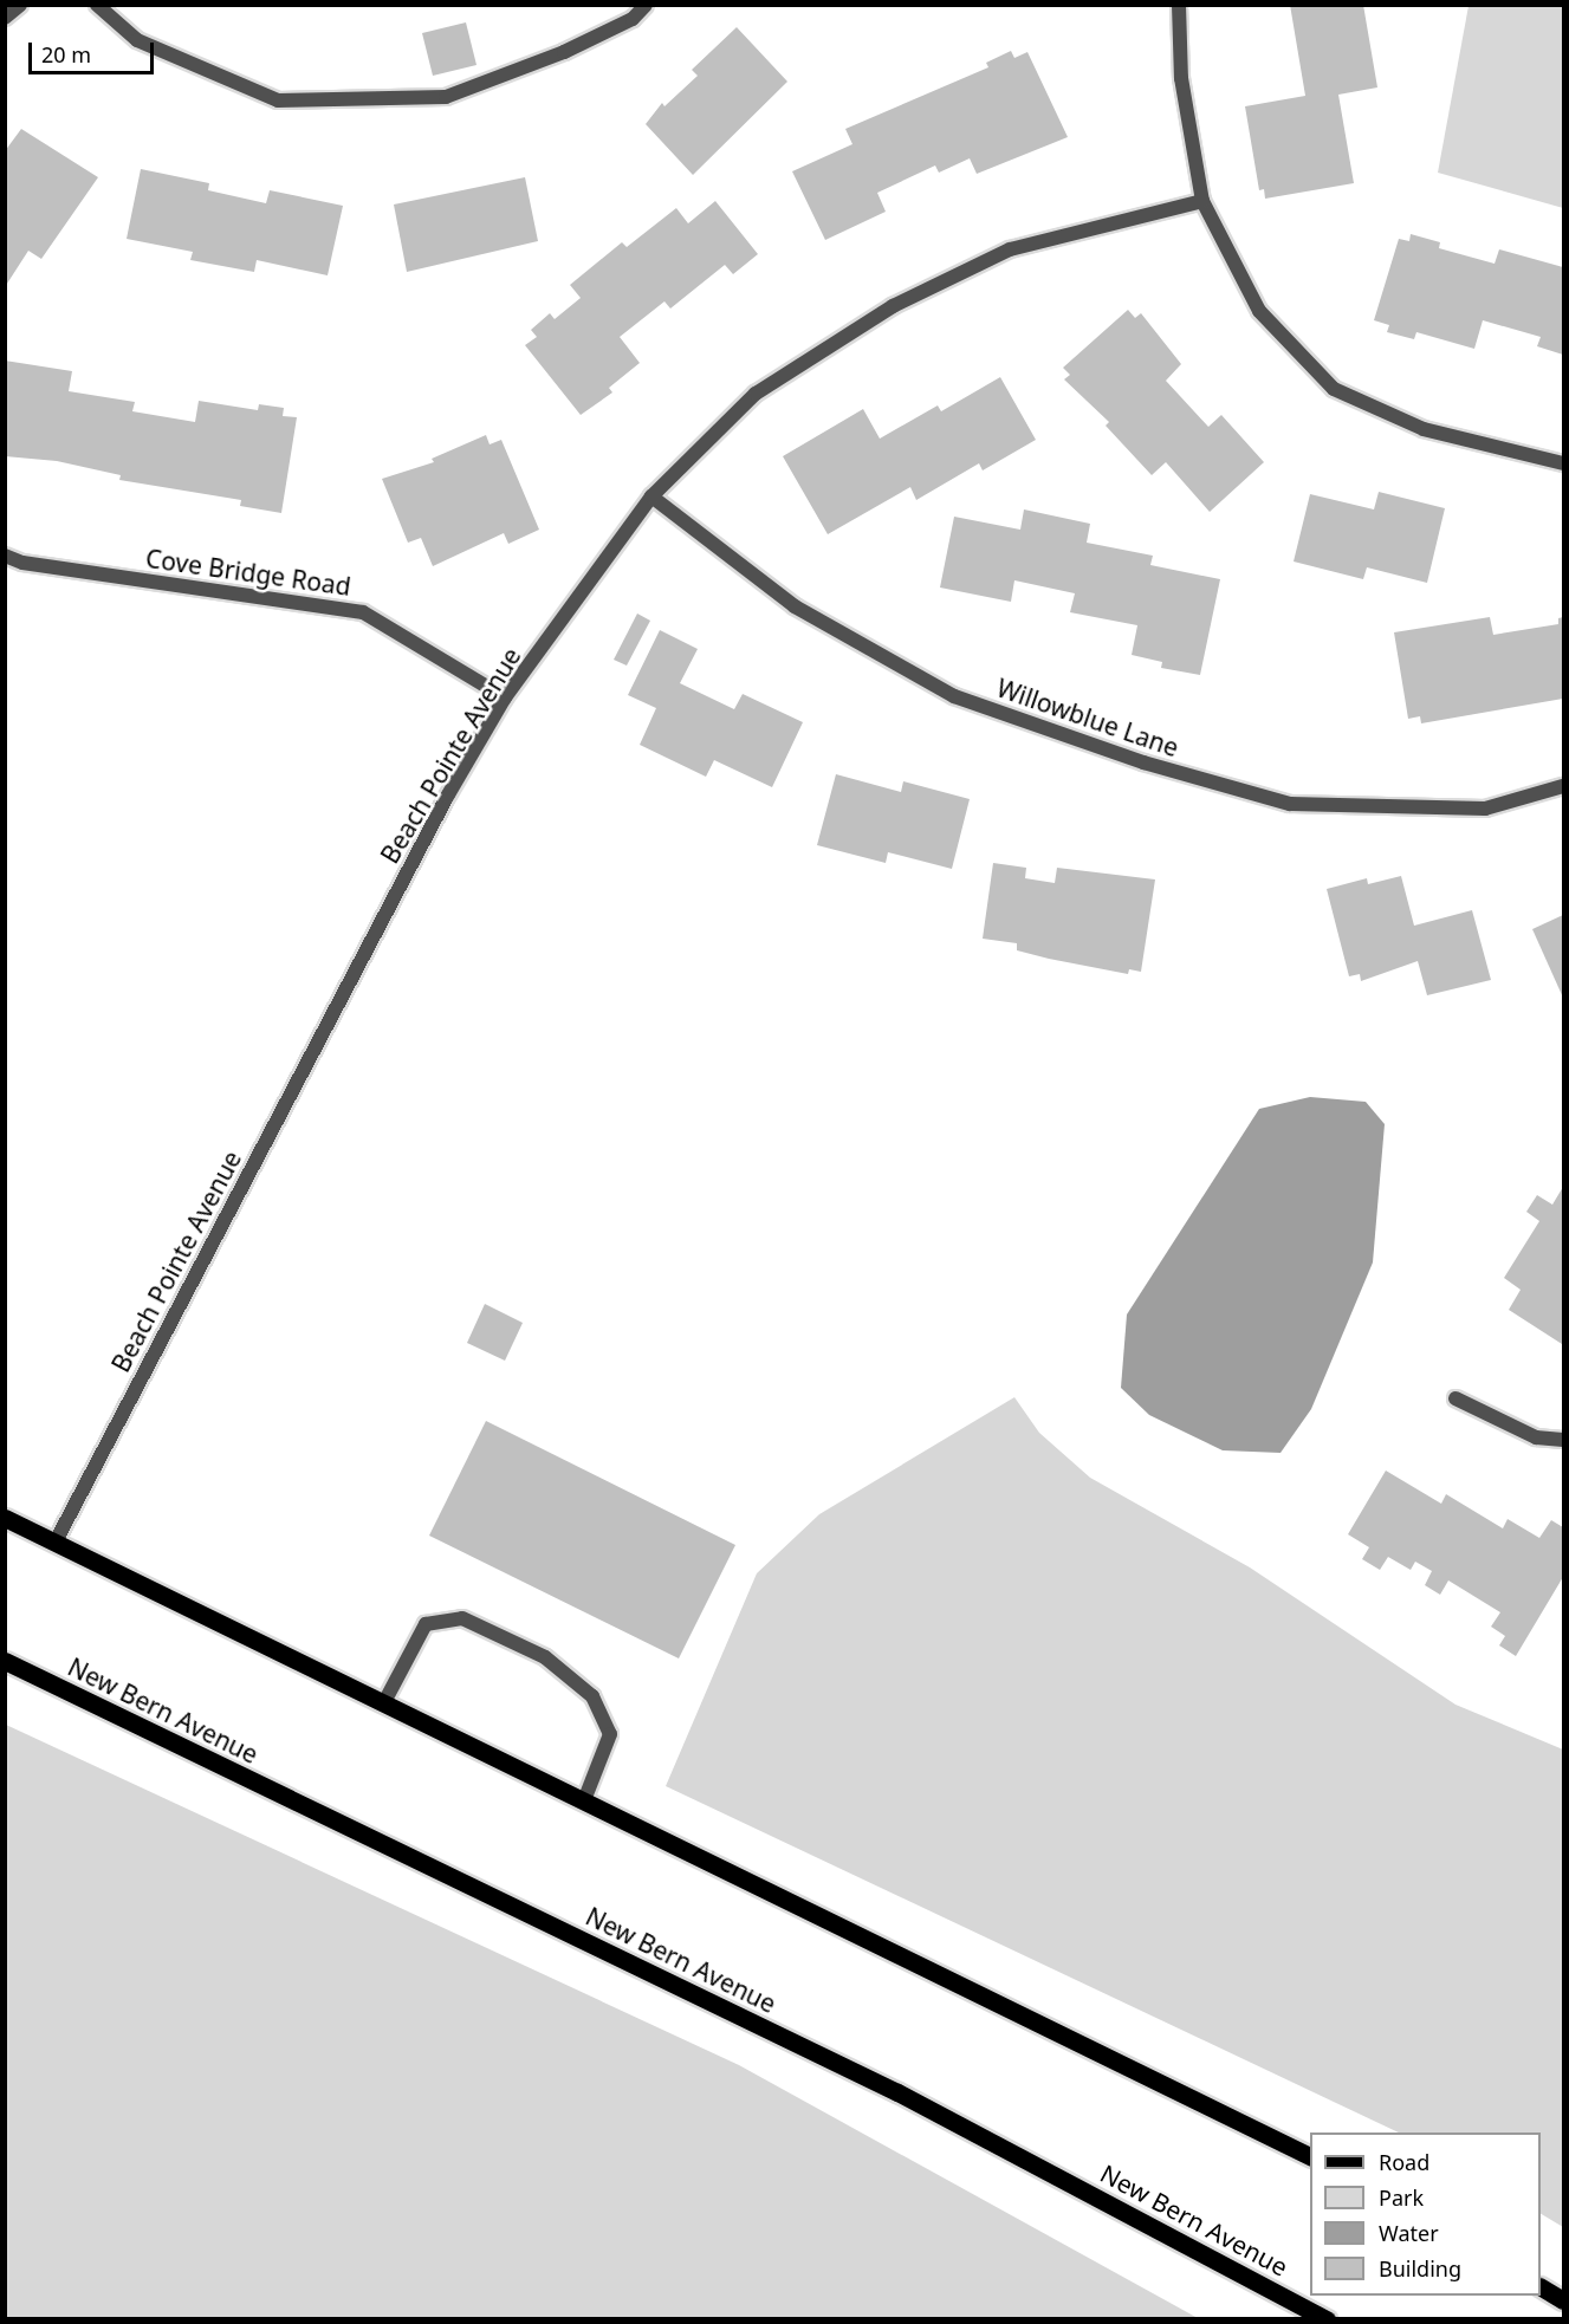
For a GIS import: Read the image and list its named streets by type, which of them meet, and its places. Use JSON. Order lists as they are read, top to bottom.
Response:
{
  "streets": {
    "main road": ["New Bern Avenue"],
    "street": ["Cove Bridge Road", "Willowblue Lane", "Beach Pointe Avenue"]
  },
  "crossings": [
    ["Cove Bridge Road", "Beach Pointe Avenue"],
    ["Willowblue Lane", "Beach Pointe Avenue"]
  ],
  "legend": [
    "Road",
    "Park",
    "Water",
    "Building"
  ],
  "scale_bar": "20 m"
}
